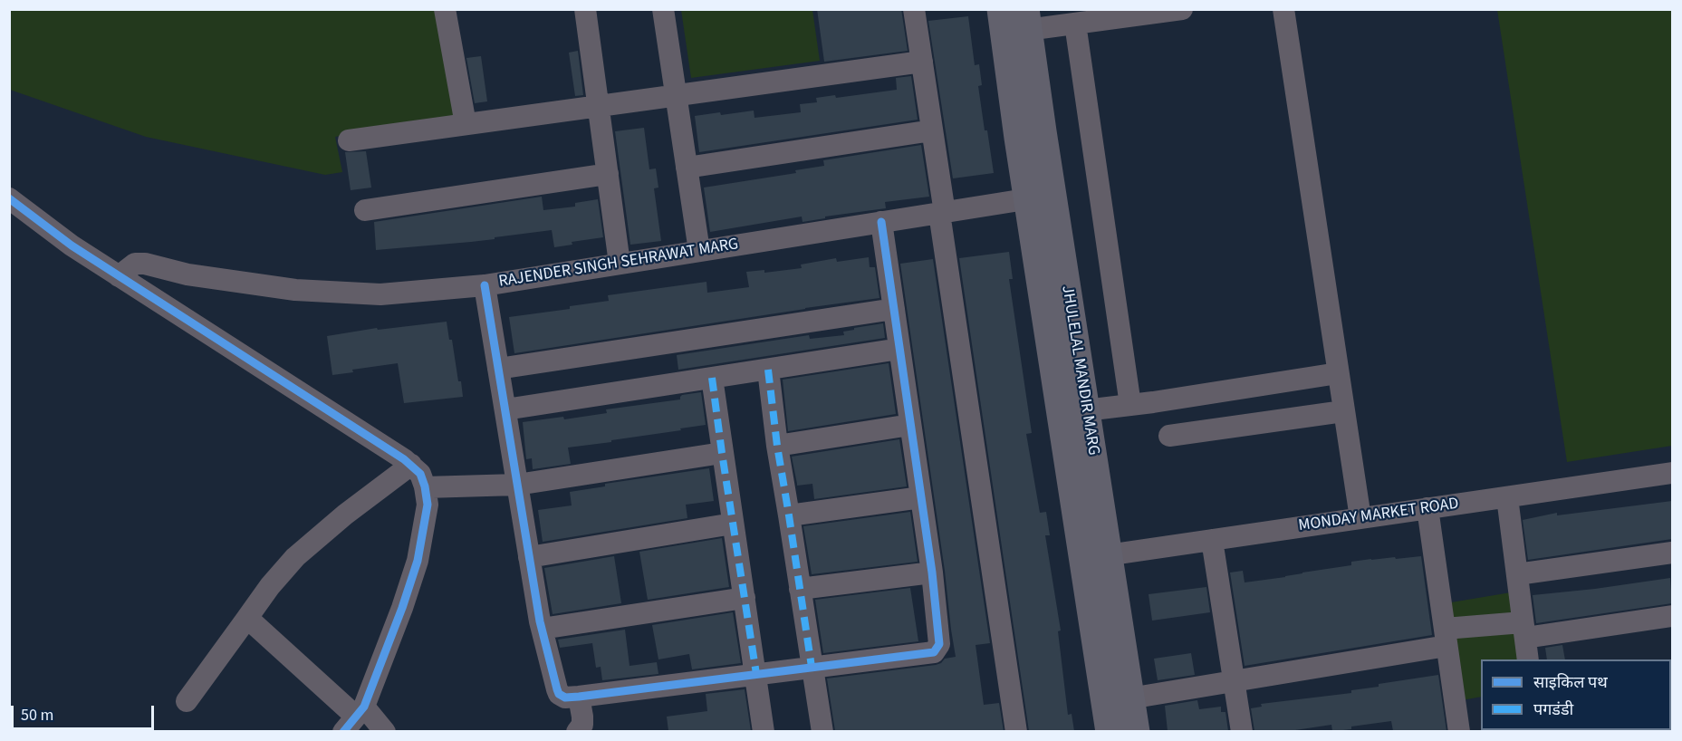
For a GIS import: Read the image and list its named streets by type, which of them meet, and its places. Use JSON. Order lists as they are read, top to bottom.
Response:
{
  "streets": {
    "street": ["RAJENDER SINGH SEHRAWAT MARG", "JHULELAL MANDIR MARG", "MONDAY MARKET ROAD"]
  },
  "crossings": [
    ["RAJENDER SINGH SEHRAWAT MARG", "JHULELAL MANDIR MARG"],
    ["JHULELAL MANDIR MARG", "MONDAY MARKET ROAD"]
  ],
  "legend": ["साइकिल पथ", "पगडंडी"],
  "scale_bar": "50 m"
}
